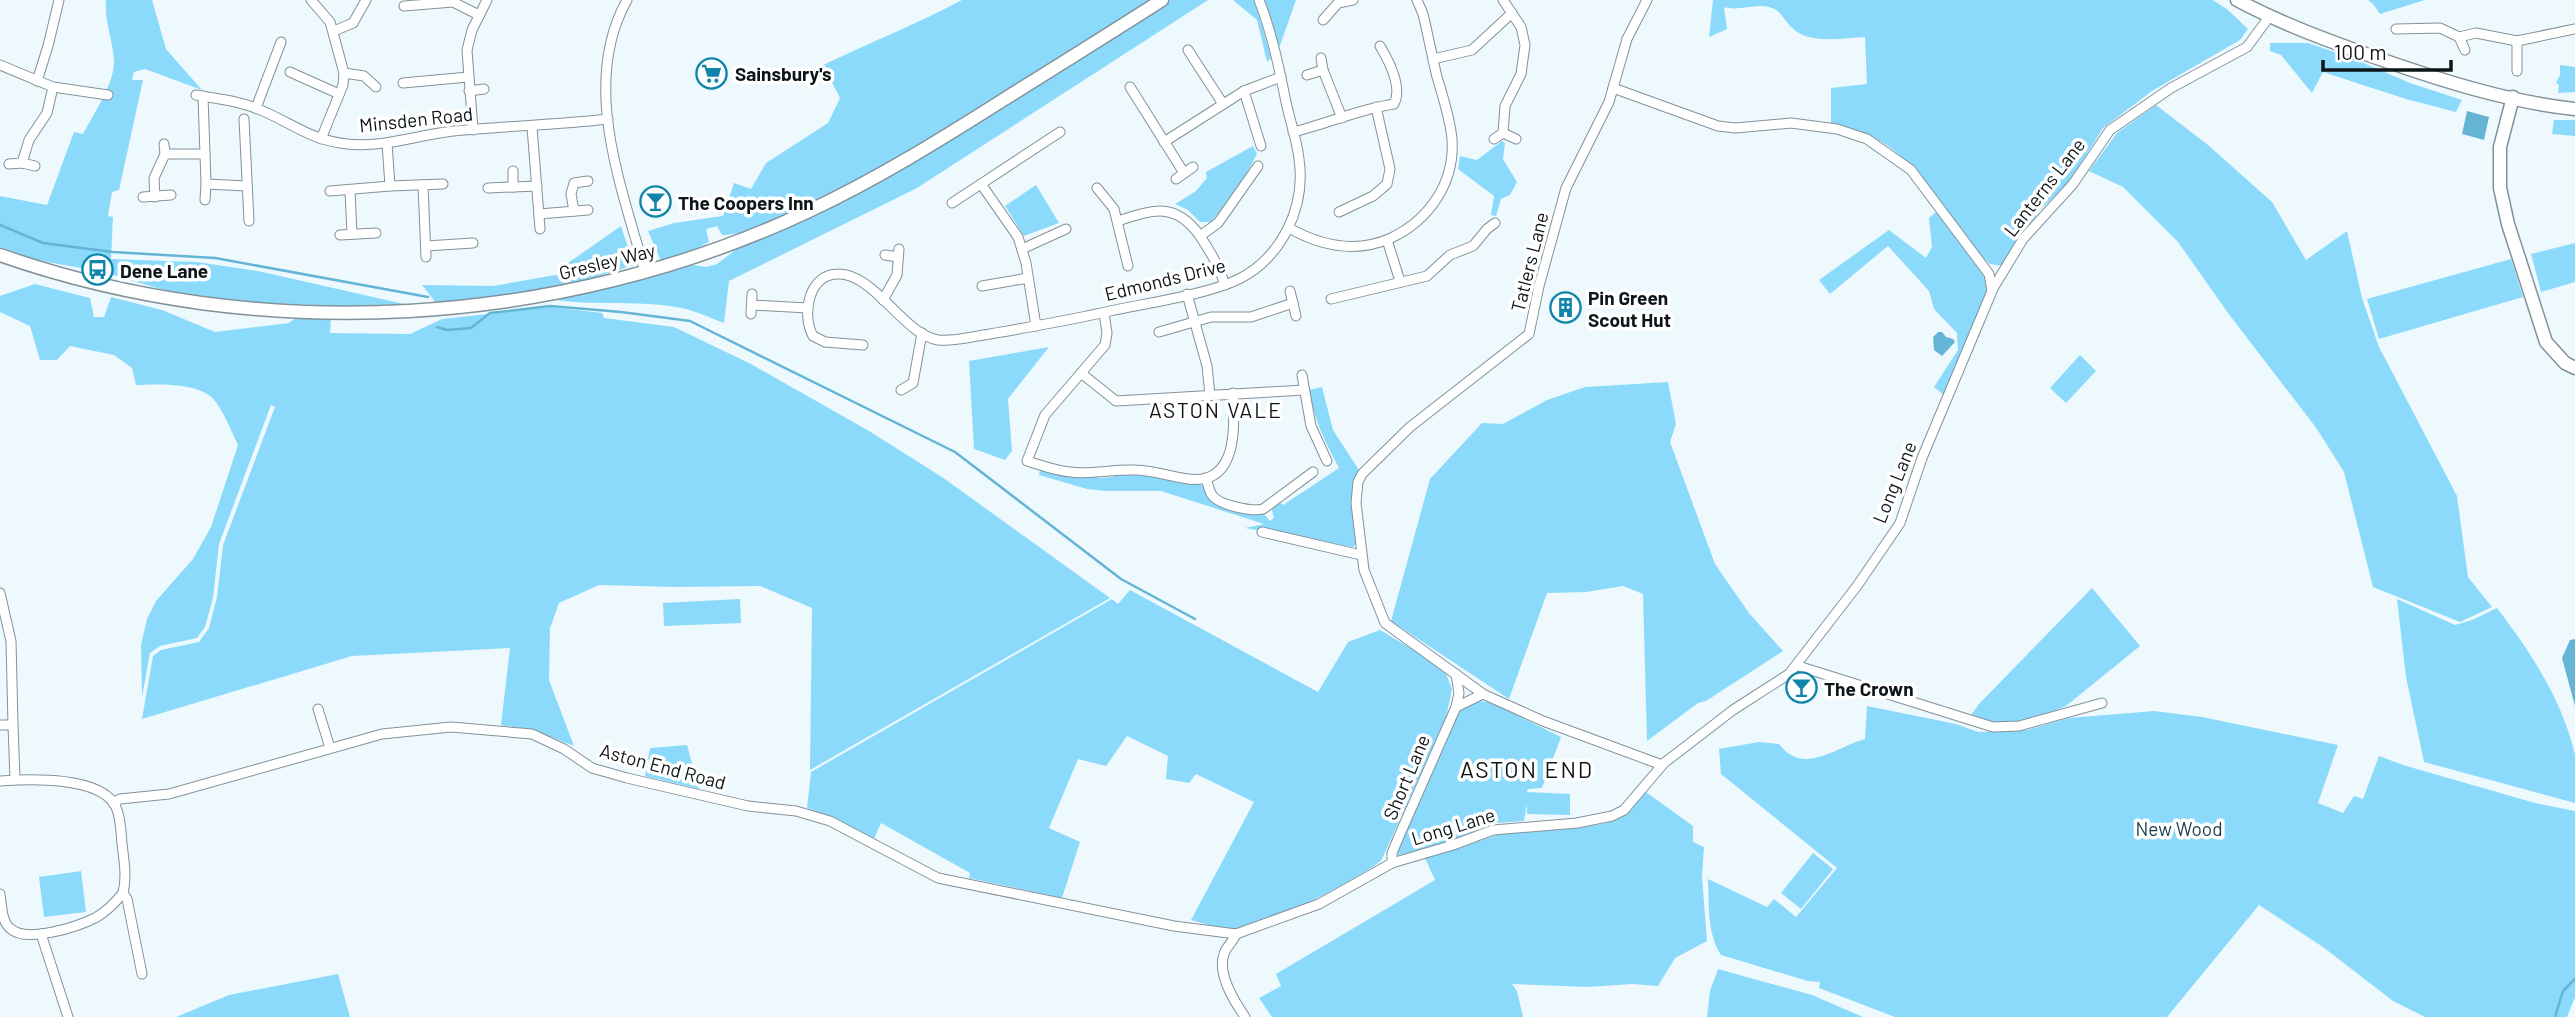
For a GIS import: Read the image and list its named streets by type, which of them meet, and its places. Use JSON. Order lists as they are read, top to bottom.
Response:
{
  "streets": {
    "street": [
      "Minsden Road",
      "Lanterns Lane",
      "Gresley Way",
      "Tatlers Lane",
      "Edmonds Drive",
      "Long Lane",
      "Aston End Road",
      "Short Lane"
    ]
  },
  "crossings": [
    ["Lanterns Lane", "Long Lane"],
    ["Tatlers Lane", "Long Lane"],
    ["Tatlers Lane", "Short Lane"],
    ["Long Lane", "Aston End Road"],
    ["Long Lane", "Short Lane"]
  ],
  "districts": ["ASTON VALE", "ASTON END"],
  "parks": ["New Wood"],
  "places": {
    "supermarket": ["Sainsbury's"],
    "bar": ["The Coopers Inn", "The Crown"],
    "bus stop": ["Dene Lane"],
    "building": ["Pin Green Scout Hut"]
  },
  "scale_bar": "100 m"
}
